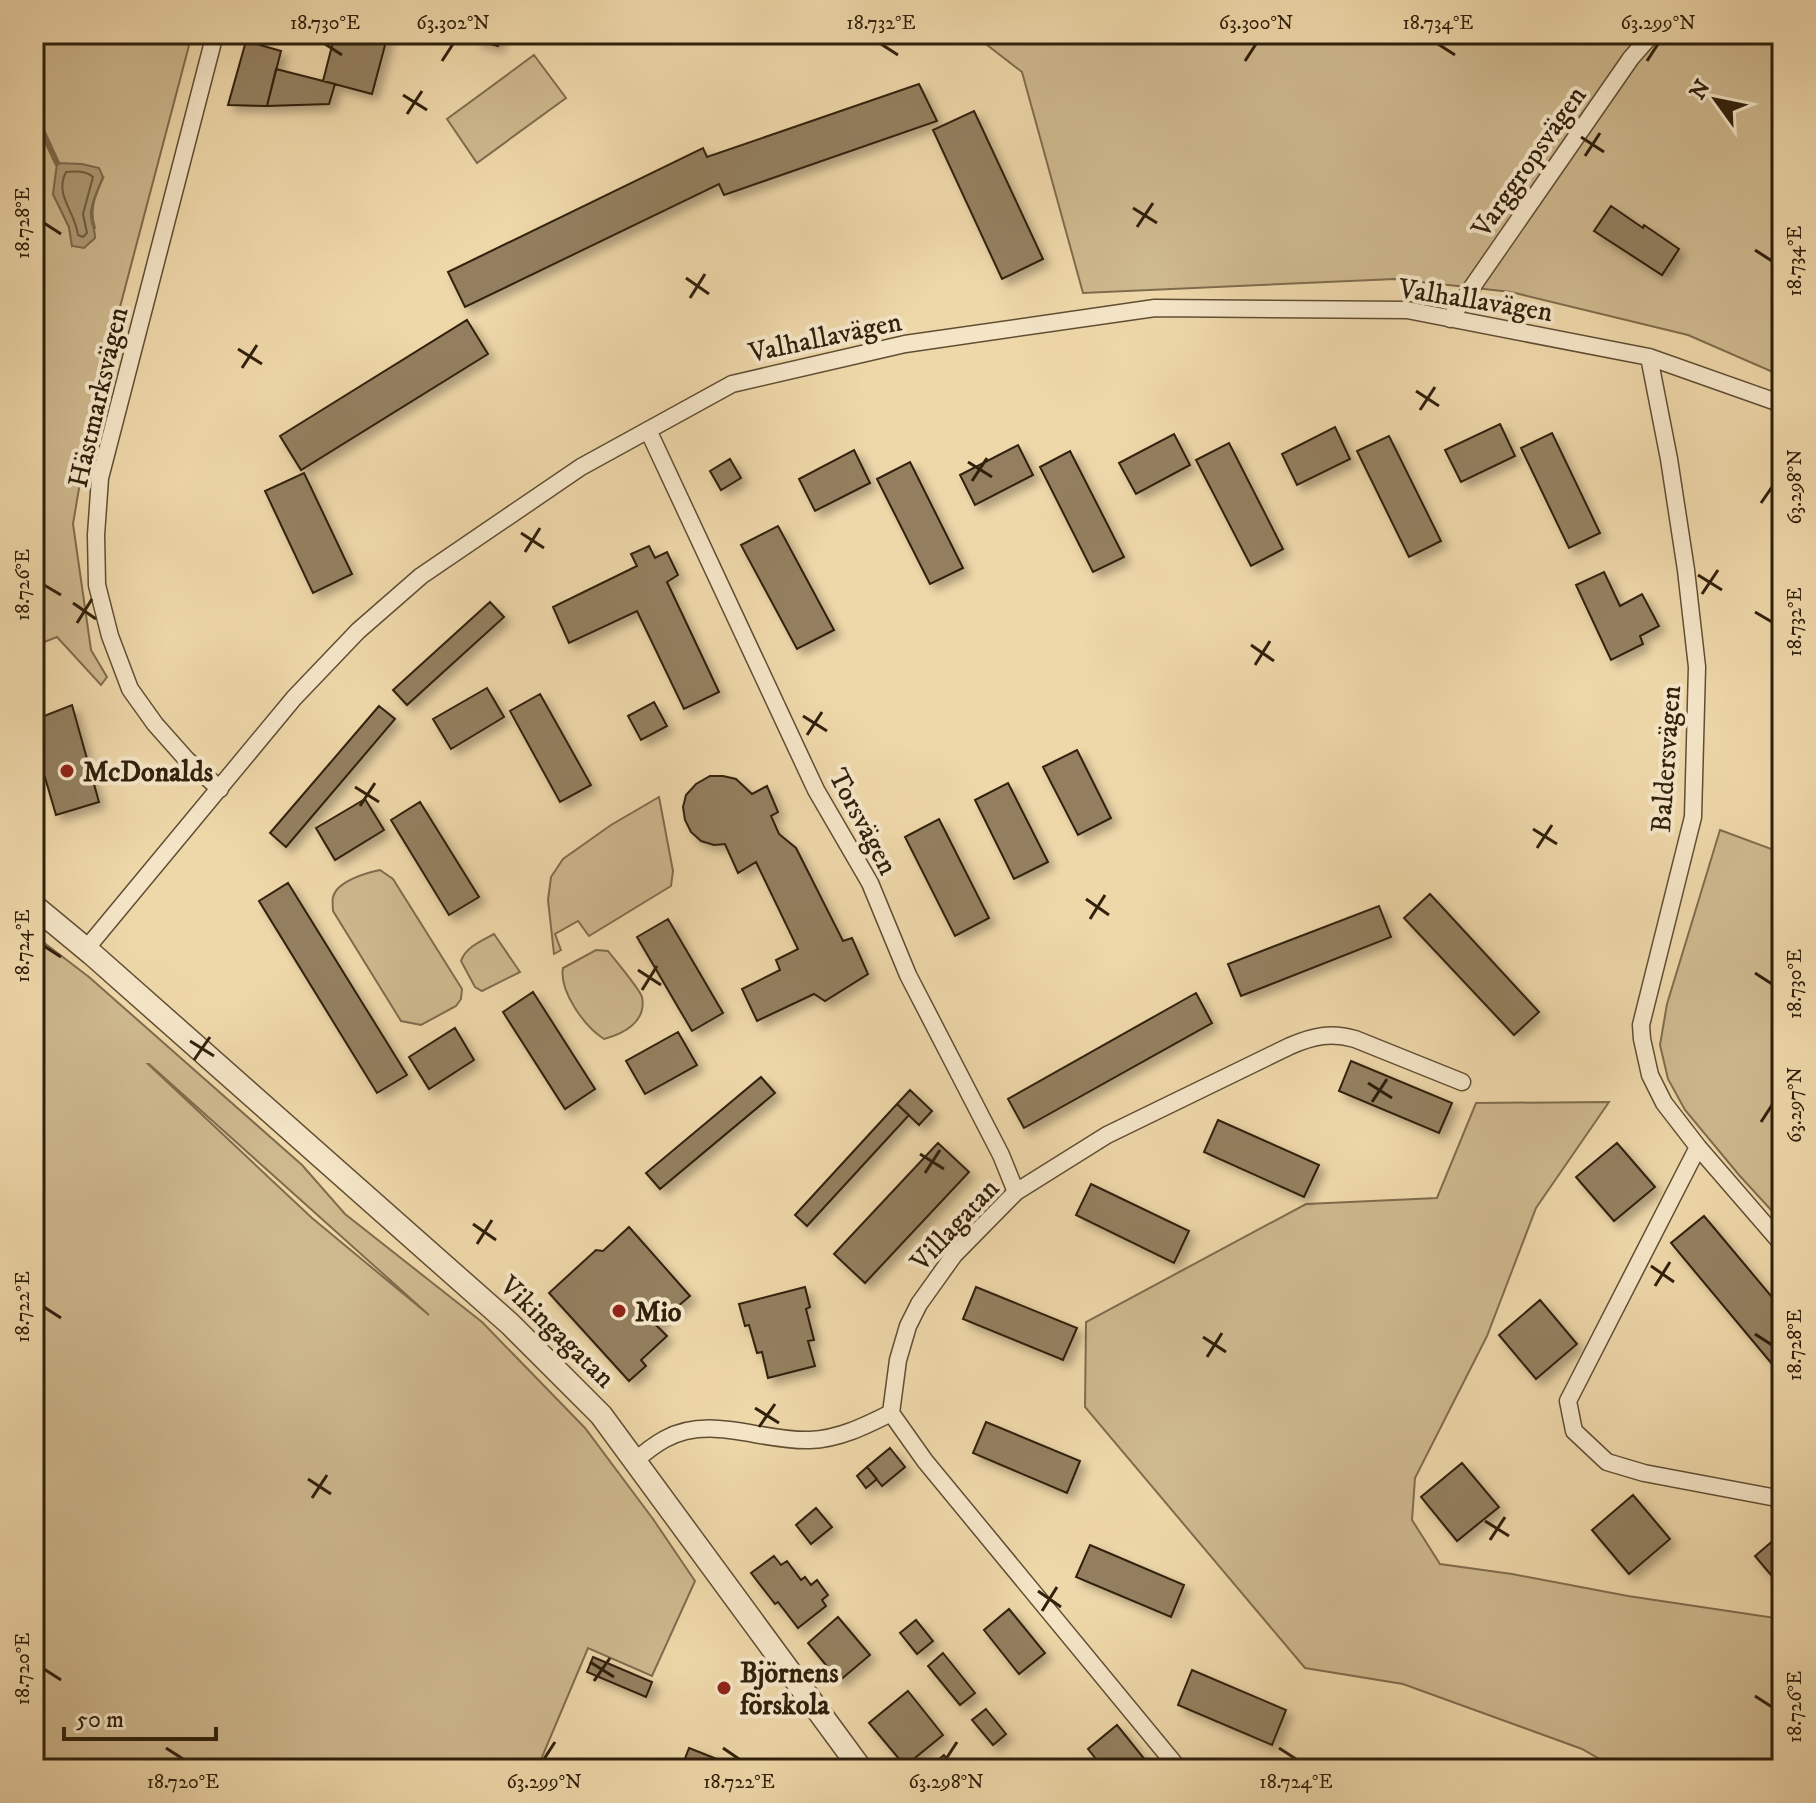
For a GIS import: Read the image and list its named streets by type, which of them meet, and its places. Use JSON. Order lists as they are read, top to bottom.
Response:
{
  "streets": {
    "street": [
      "Varggropsvägen",
      "Valhallavägen",
      "Hästmarksvägen",
      "Baldersvägen",
      "Torsvägen",
      "Villagatan",
      "Vikingagatan"
    ]
  },
  "crossings": [
    ["Varggropsvägen", "Valhallavägen"],
    ["Valhallavägen", "Hästmarksvägen"],
    ["Valhallavägen", "Baldersvägen"],
    ["Valhallavägen", "Torsvägen"],
    ["Valhallavägen", "Vikingagatan"],
    ["Torsvägen", "Villagatan"]
  ],
  "places": ["McDonalds", "Mio", "Björnens förskola"],
  "scale_bar": "50 m",
  "north": "top left",
  "coordinates": [
    "18.730°E",
    "63.302°N",
    "18.732°E",
    "63.300°N",
    "18.734°E",
    "63.299°N",
    "18.728°E",
    "63.298°N",
    "18.726°E",
    "18.724°E",
    "63.297°N",
    "18.722°E",
    "18.720°E"
  ]
}
